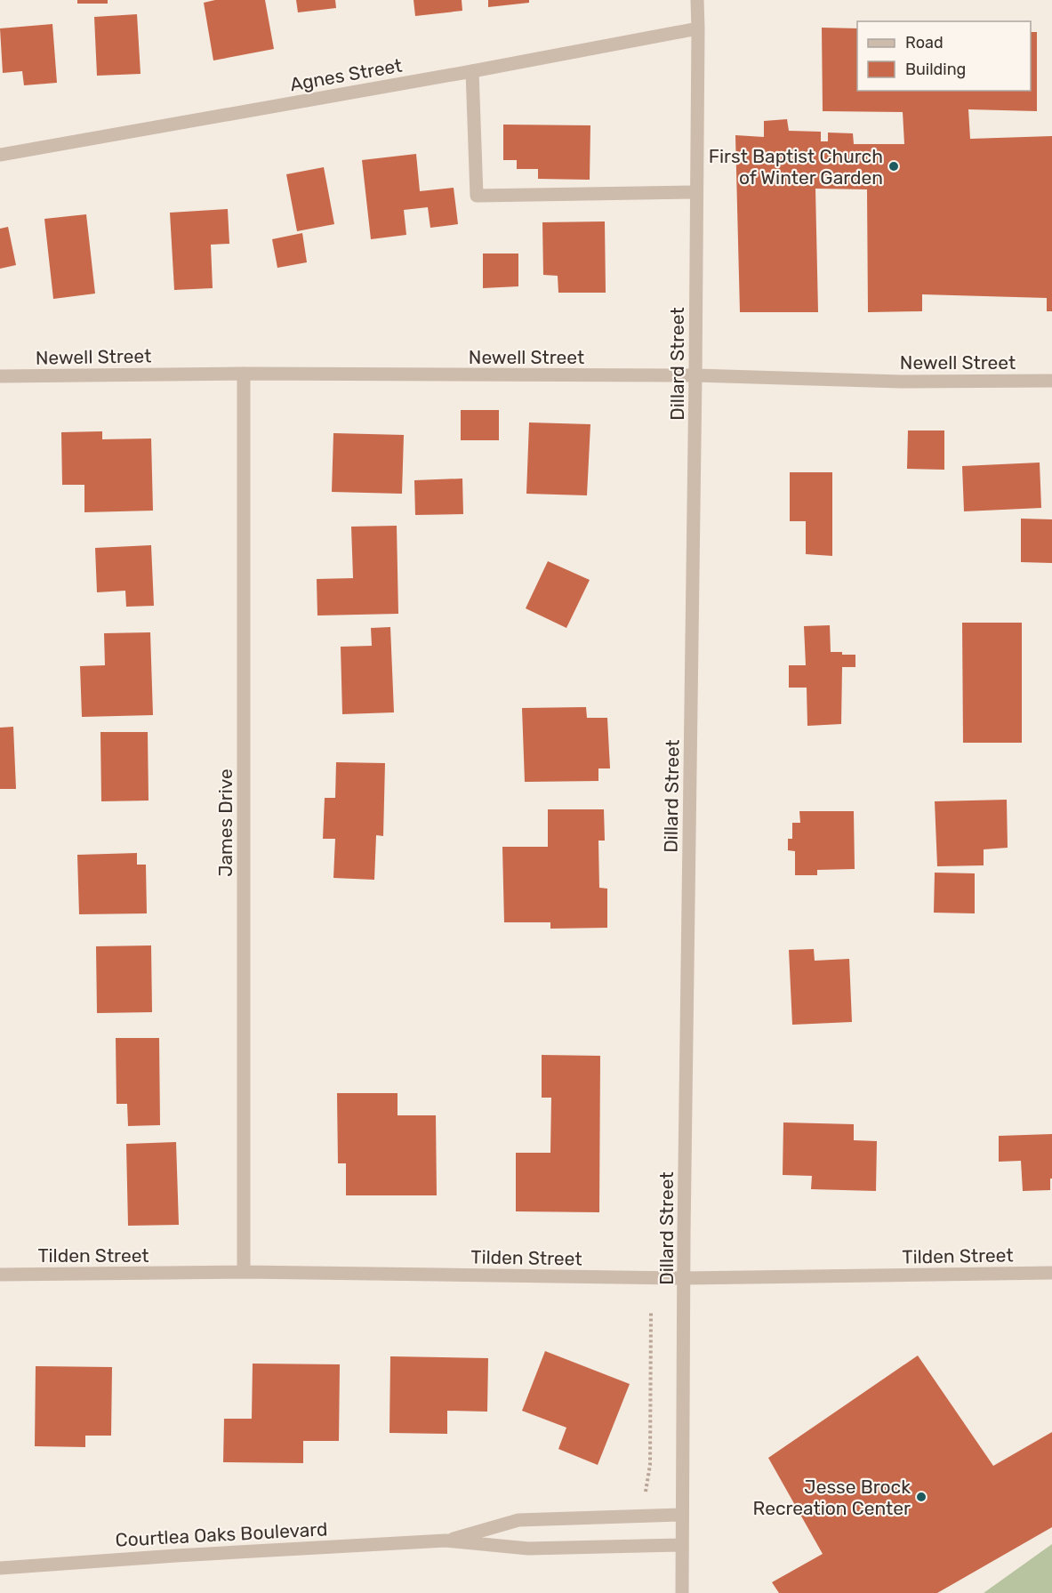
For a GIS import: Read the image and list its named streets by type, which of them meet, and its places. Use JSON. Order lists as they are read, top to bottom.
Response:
{
  "streets": {
    "street": [
      "Agnes Street",
      "Newell Street",
      "Dillard Street",
      "James Drive",
      "Tilden Street",
      "Courtlea Oaks Boulevard"
    ]
  },
  "crossings": [
    ["Agnes Street", "Dillard Street"],
    ["Newell Street", "Dillard Street"],
    ["Newell Street", "James Drive"],
    ["Dillard Street", "Tilden Street"],
    ["Dillard Street", "Courtlea Oaks Boulevard"],
    ["James Drive", "Tilden Street"]
  ],
  "places": ["First Baptist Church of Winter Garden", "Jesse Brock Recreation Center"],
  "legend": ["Road", "Building"]
}
